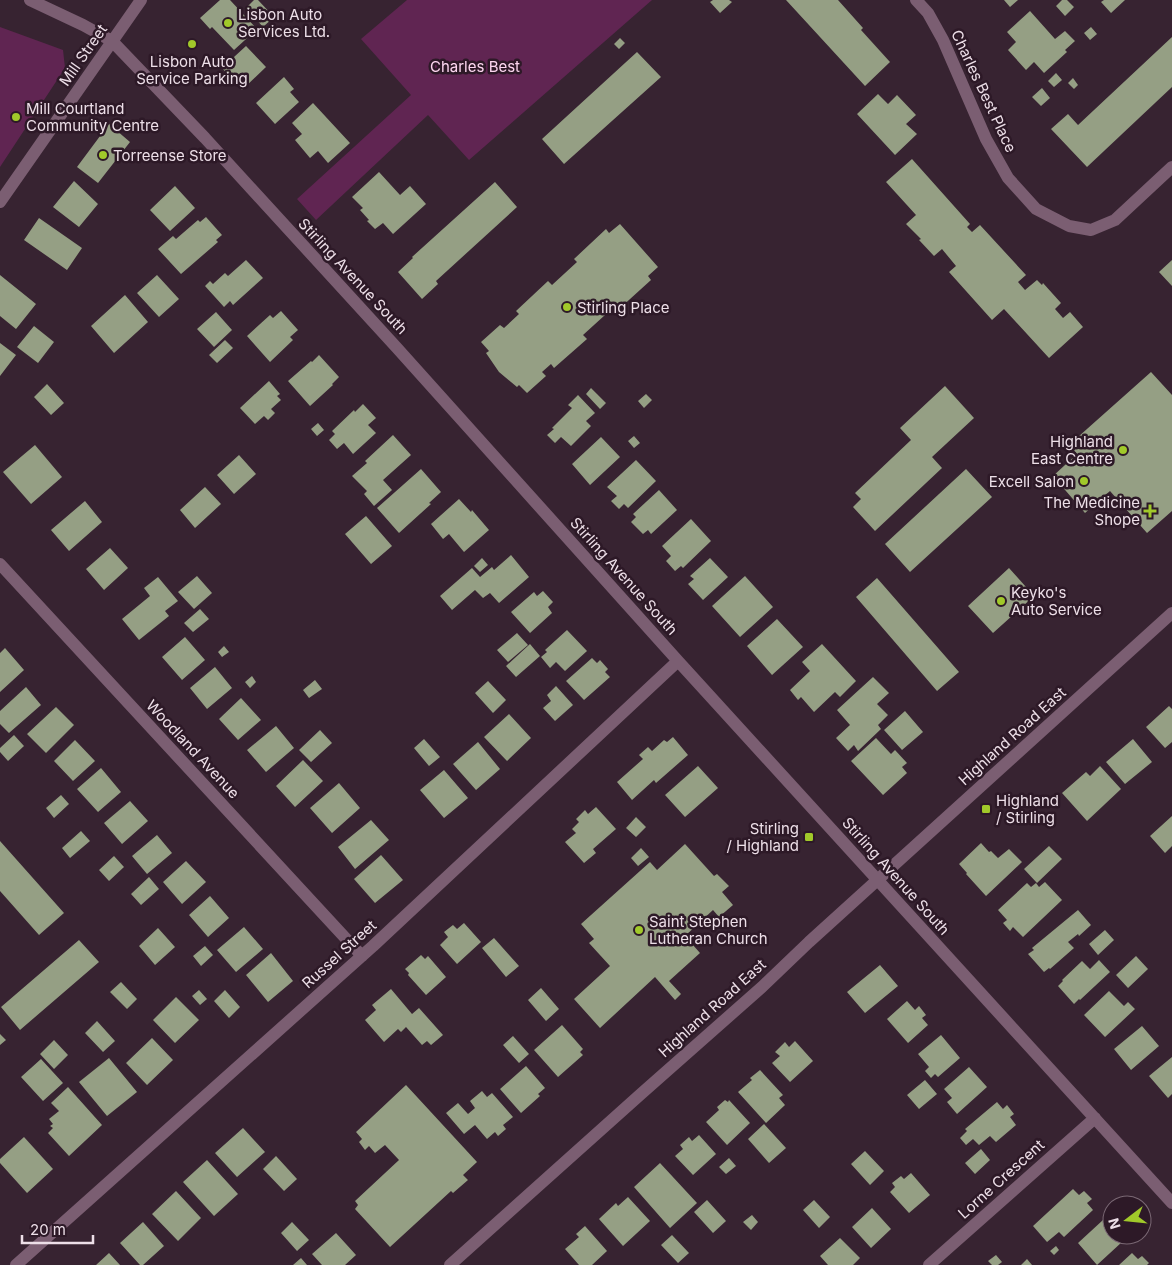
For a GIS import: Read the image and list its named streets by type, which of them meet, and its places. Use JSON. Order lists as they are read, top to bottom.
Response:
{
  "streets": {
    "street": [
      "Mill Street",
      "Charles Best Place",
      "Stirling Avenue South",
      "Highland Road East",
      "Woodland Avenue",
      "Russel Street",
      "Lorne Crescent"
    ]
  },
  "crossings": [
    ["Mill Street", "Stirling Avenue South"],
    ["Stirling Avenue South", "Highland Road East"],
    ["Stirling Avenue South", "Russel Street"],
    ["Stirling Avenue South", "Lorne Crescent"],
    ["Woodland Avenue", "Russel Street"]
  ],
  "parks": ["Charles Best"],
  "places": {
    "other": [
      "Lisbon Auto Services Ltd.",
      "Lisbon Auto Service Parking",
      "Mill Courtland Community Centre",
      "Torreense Store",
      "Stirling Place",
      "Highland East Centre",
      "Excell Salon",
      "Keyko's Auto Service",
      "Saint Stephen Lutheran Church"
    ],
    "health": ["The Medicine Shope"],
    "transit": ["Highland / Stirling", "Stirling / Highland"]
  },
  "scale_bar": "20 m",
  "north": "left"
}
